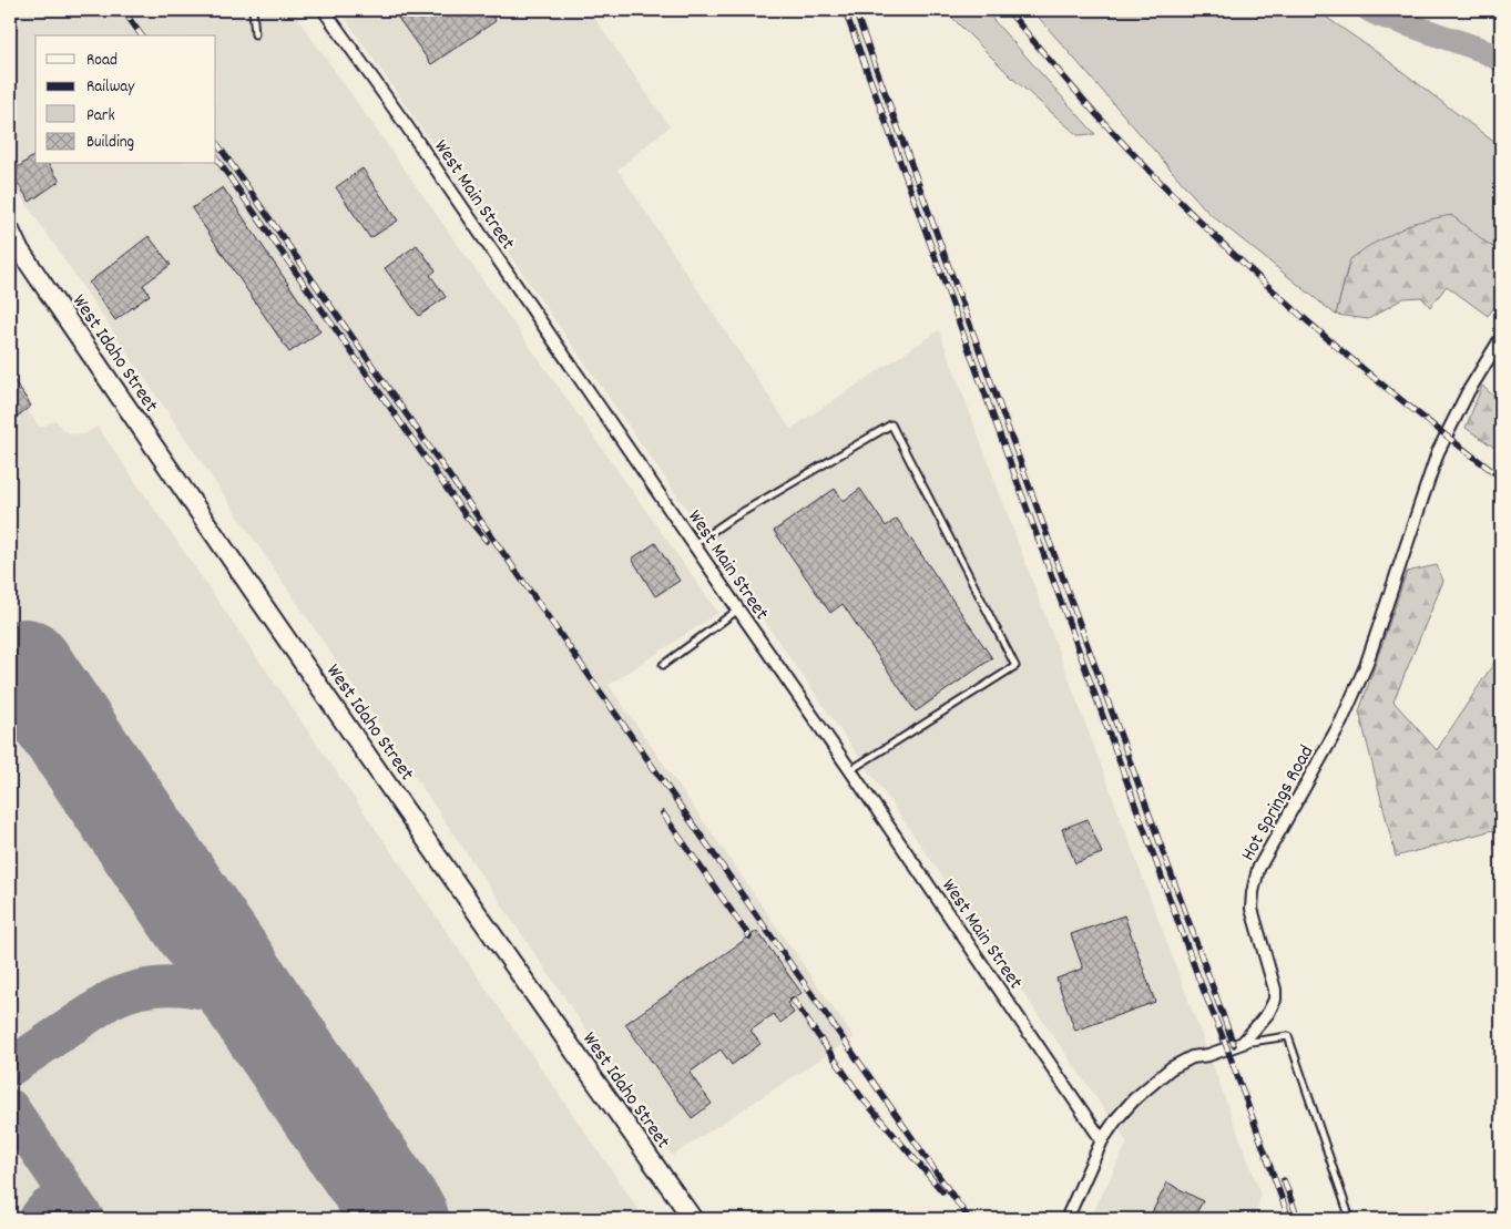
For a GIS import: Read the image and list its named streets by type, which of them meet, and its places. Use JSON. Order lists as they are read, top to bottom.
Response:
{
  "streets": {
    "main road": ["West Idaho Street"],
    "street": ["West Main Street", "Hot Springs Road"]
  },
  "legend": [
    "Road",
    "Railway",
    "Park",
    "Building"
  ]
}
